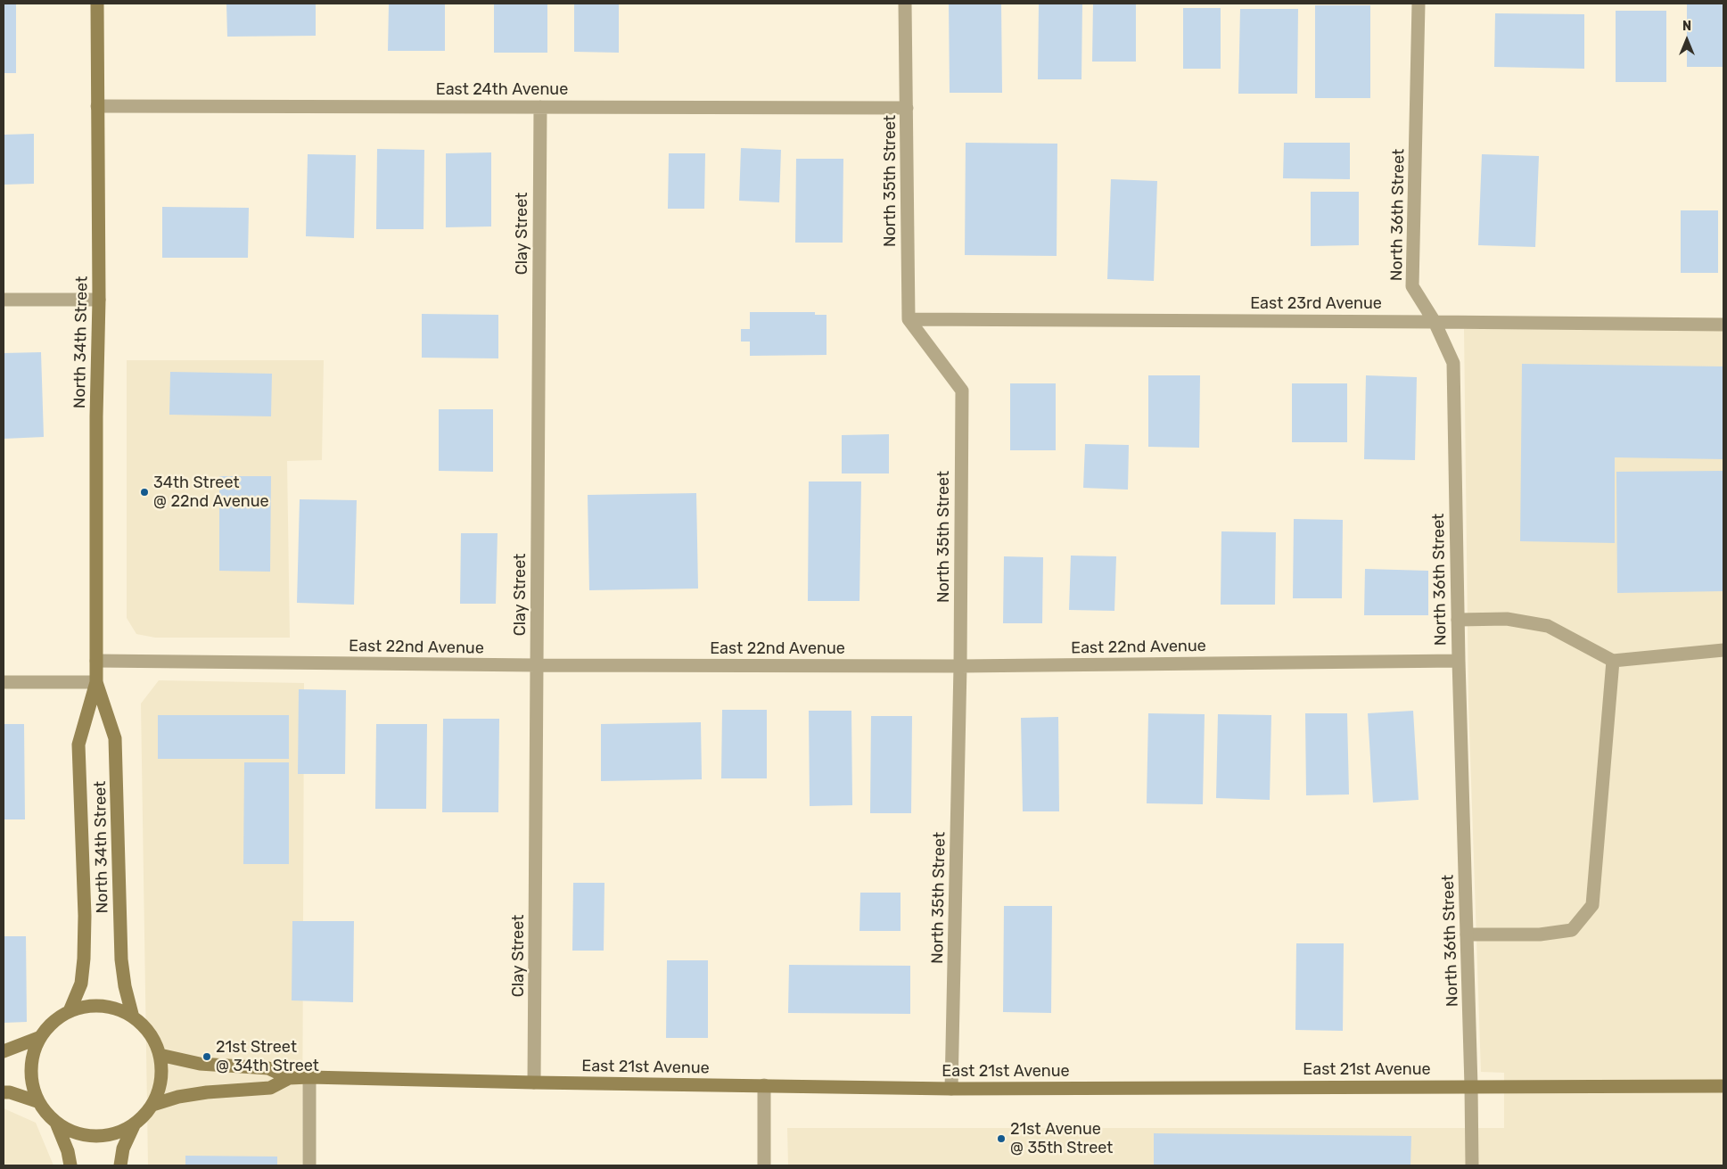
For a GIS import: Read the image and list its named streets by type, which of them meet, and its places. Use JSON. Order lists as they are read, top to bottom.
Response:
{
  "streets": {
    "street": [
      "East 24th Avenue",
      "North 35th Street",
      "North 36th Street",
      "Clay Street",
      "East 23rd Avenue",
      "North 34th Street",
      "East 22nd Avenue",
      "East 21st Avenue"
    ]
  },
  "crossings": [
    ["East 24th Avenue", "North 35th Street"],
    ["East 24th Avenue", "Clay Street"],
    ["East 24th Avenue", "North 34th Street"],
    ["North 35th Street", "East 23rd Avenue"],
    ["North 35th Street", "East 22nd Avenue"],
    ["North 35th Street", "East 21st Avenue"],
    ["North 36th Street", "East 23rd Avenue"],
    ["North 36th Street", "East 22nd Avenue"],
    ["North 36th Street", "East 21st Avenue"],
    ["Clay Street", "East 22nd Avenue"],
    ["Clay Street", "East 21st Avenue"],
    ["North 34th Street", "East 22nd Avenue"],
    ["North 34th Street", "East 21st Avenue"]
  ],
  "places": ["34th Street @ 22nd Avenue", "21st Street @ 34th Street", "21st Avenue @ 35th Street"],
  "north": "top"
}
